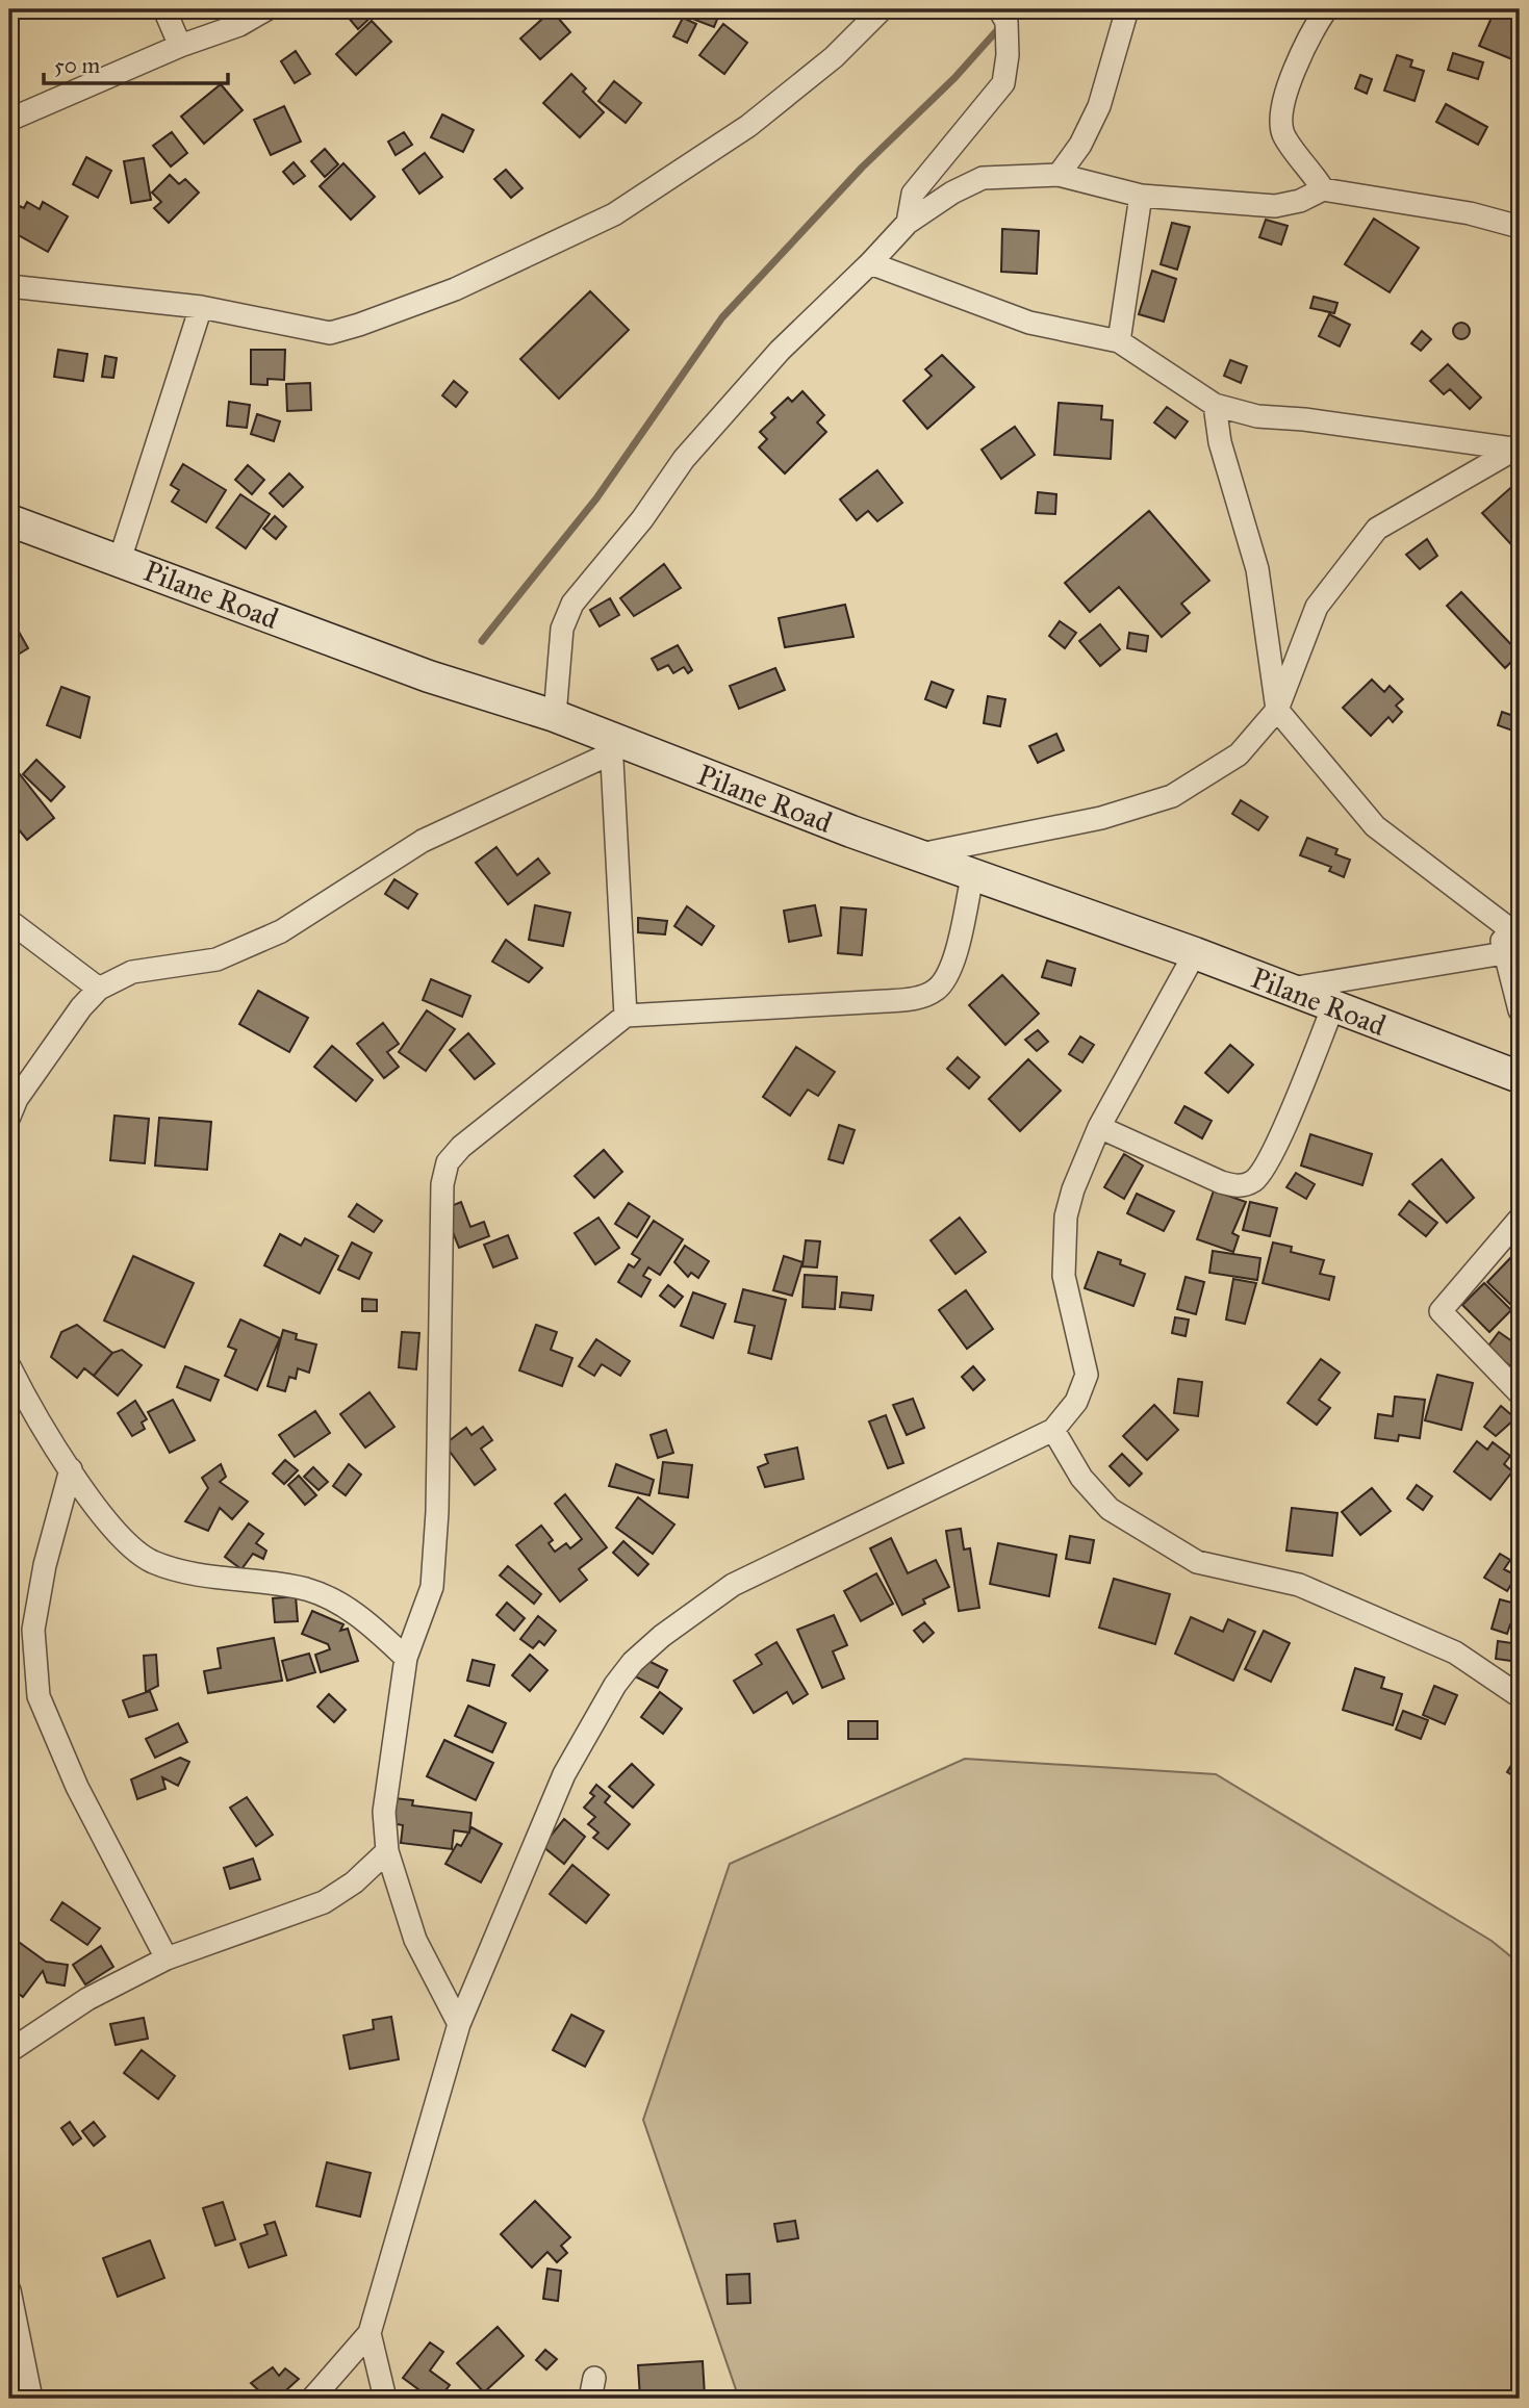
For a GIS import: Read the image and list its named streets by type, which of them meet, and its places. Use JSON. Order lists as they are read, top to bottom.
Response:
{
  "streets": {
    "main road": ["Pilane Road"]
  },
  "scale_bar": "50 m"
}
